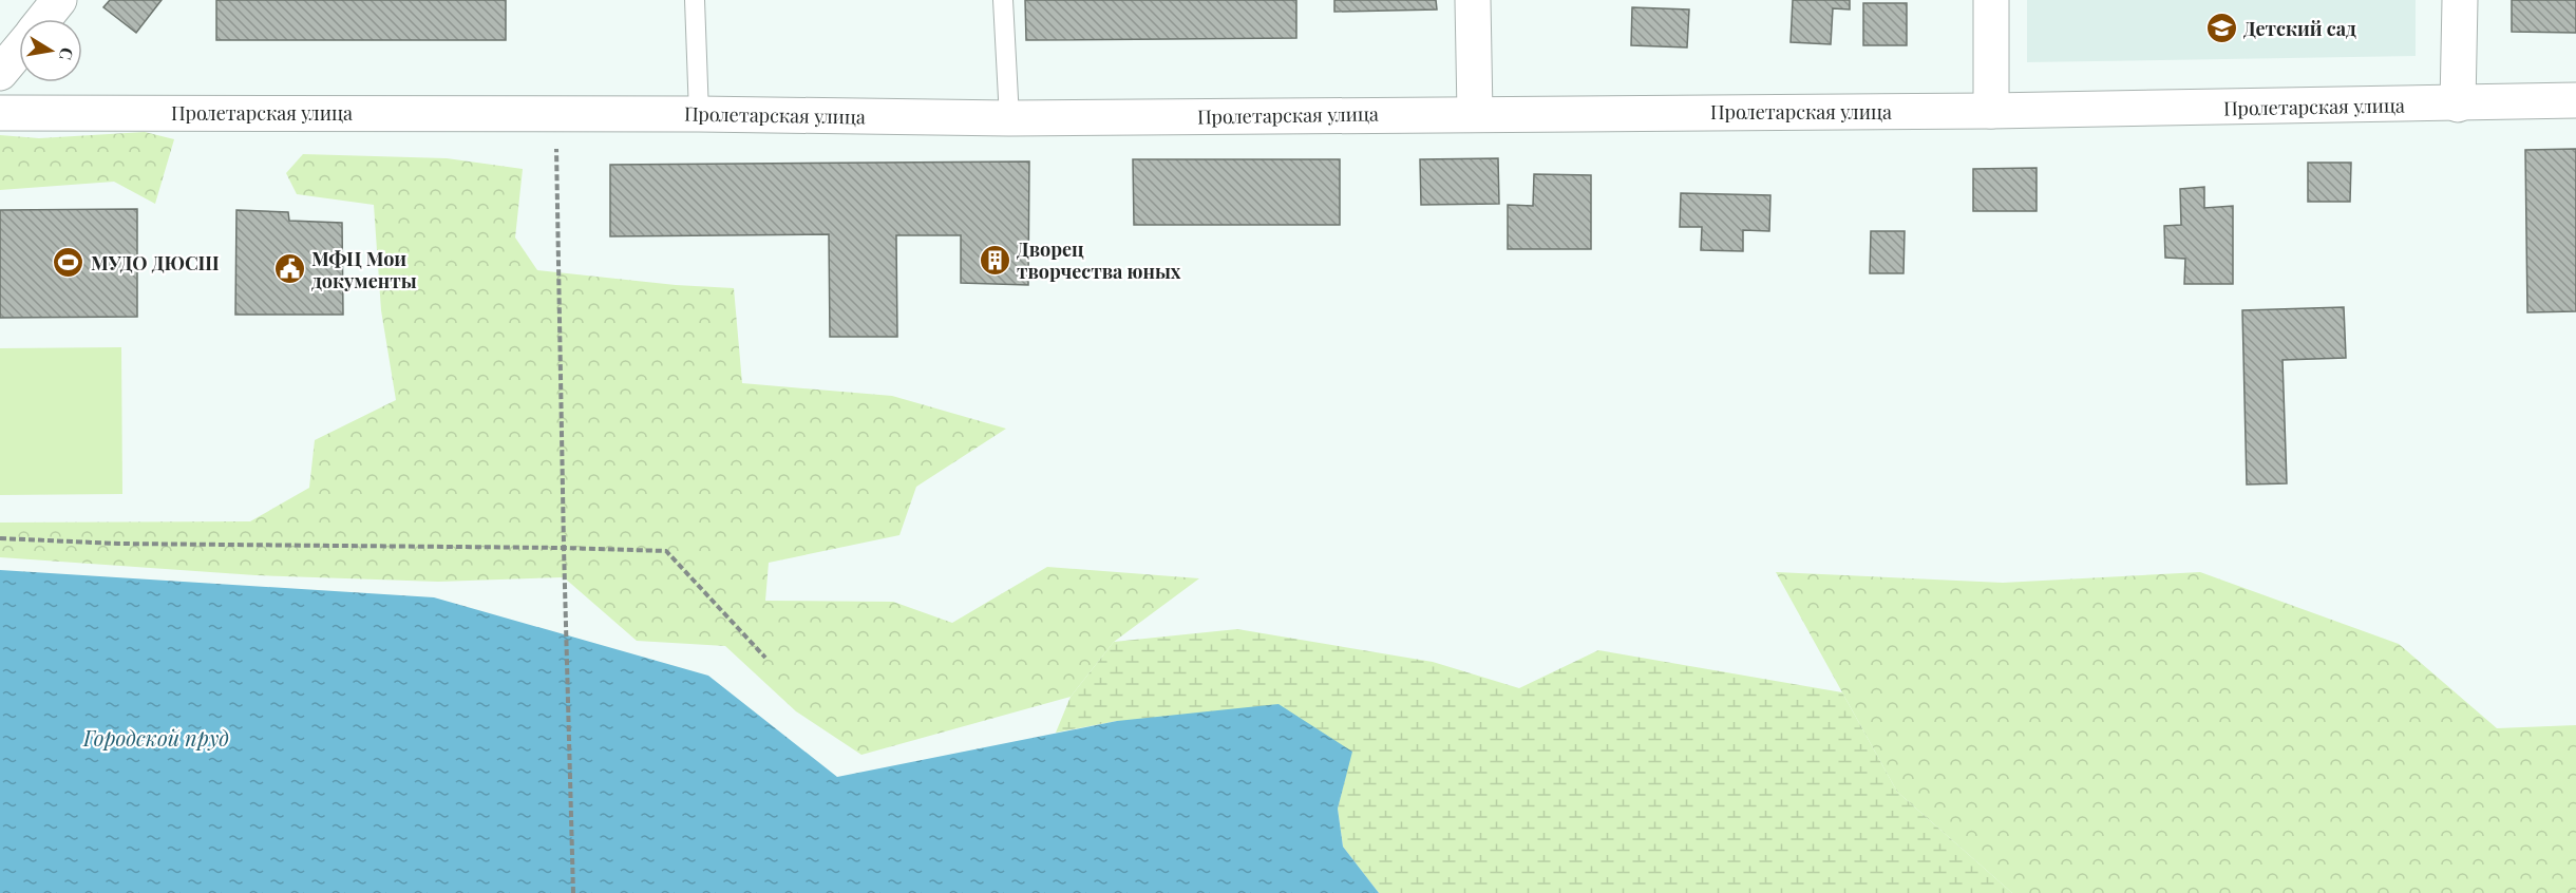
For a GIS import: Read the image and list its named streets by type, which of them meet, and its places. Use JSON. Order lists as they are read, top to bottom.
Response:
{
  "streets": {
    "street": ["Пролетарская улица"]
  },
  "water": ["Городской пруд"],
  "places": {
    "school or university": ["Детский сад"],
    "building": ["Дворец творчества юных"],
    "sports": ["МУДО ДЮСШ"],
    "public building": ["МФЦ Мои документы"]
  },
  "north": "right"
}
